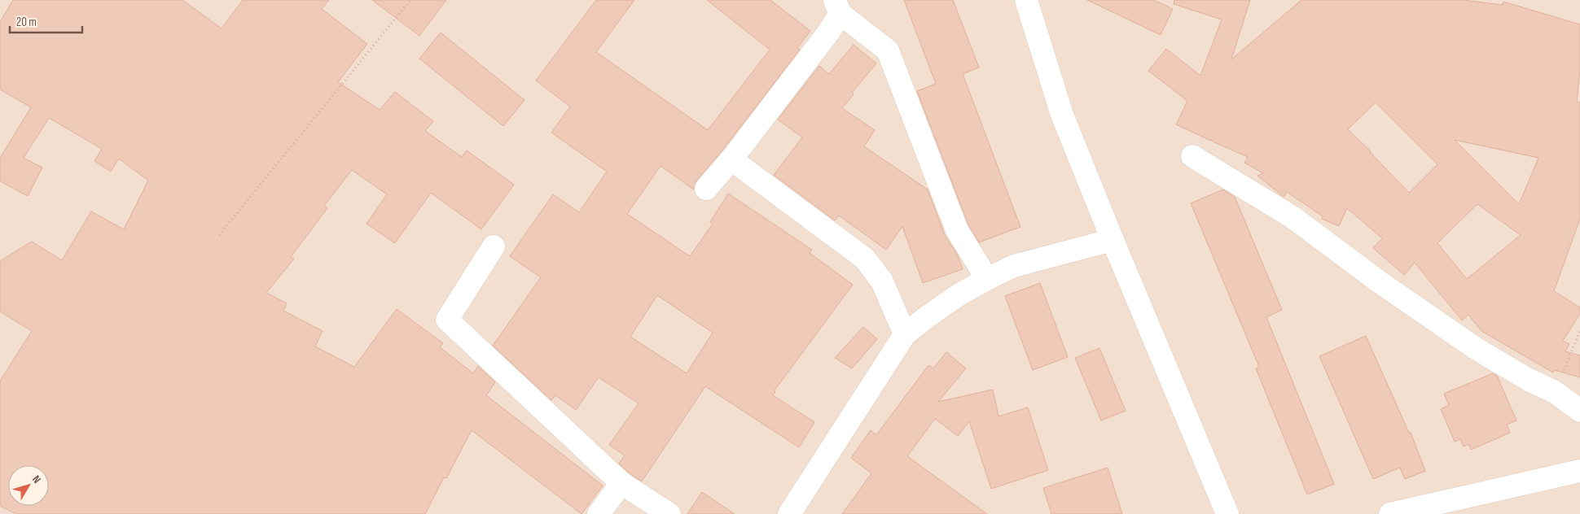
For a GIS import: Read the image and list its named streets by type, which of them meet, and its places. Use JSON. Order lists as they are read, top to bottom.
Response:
{
  "scale_bar": "20 m",
  "north": "top right"
}
